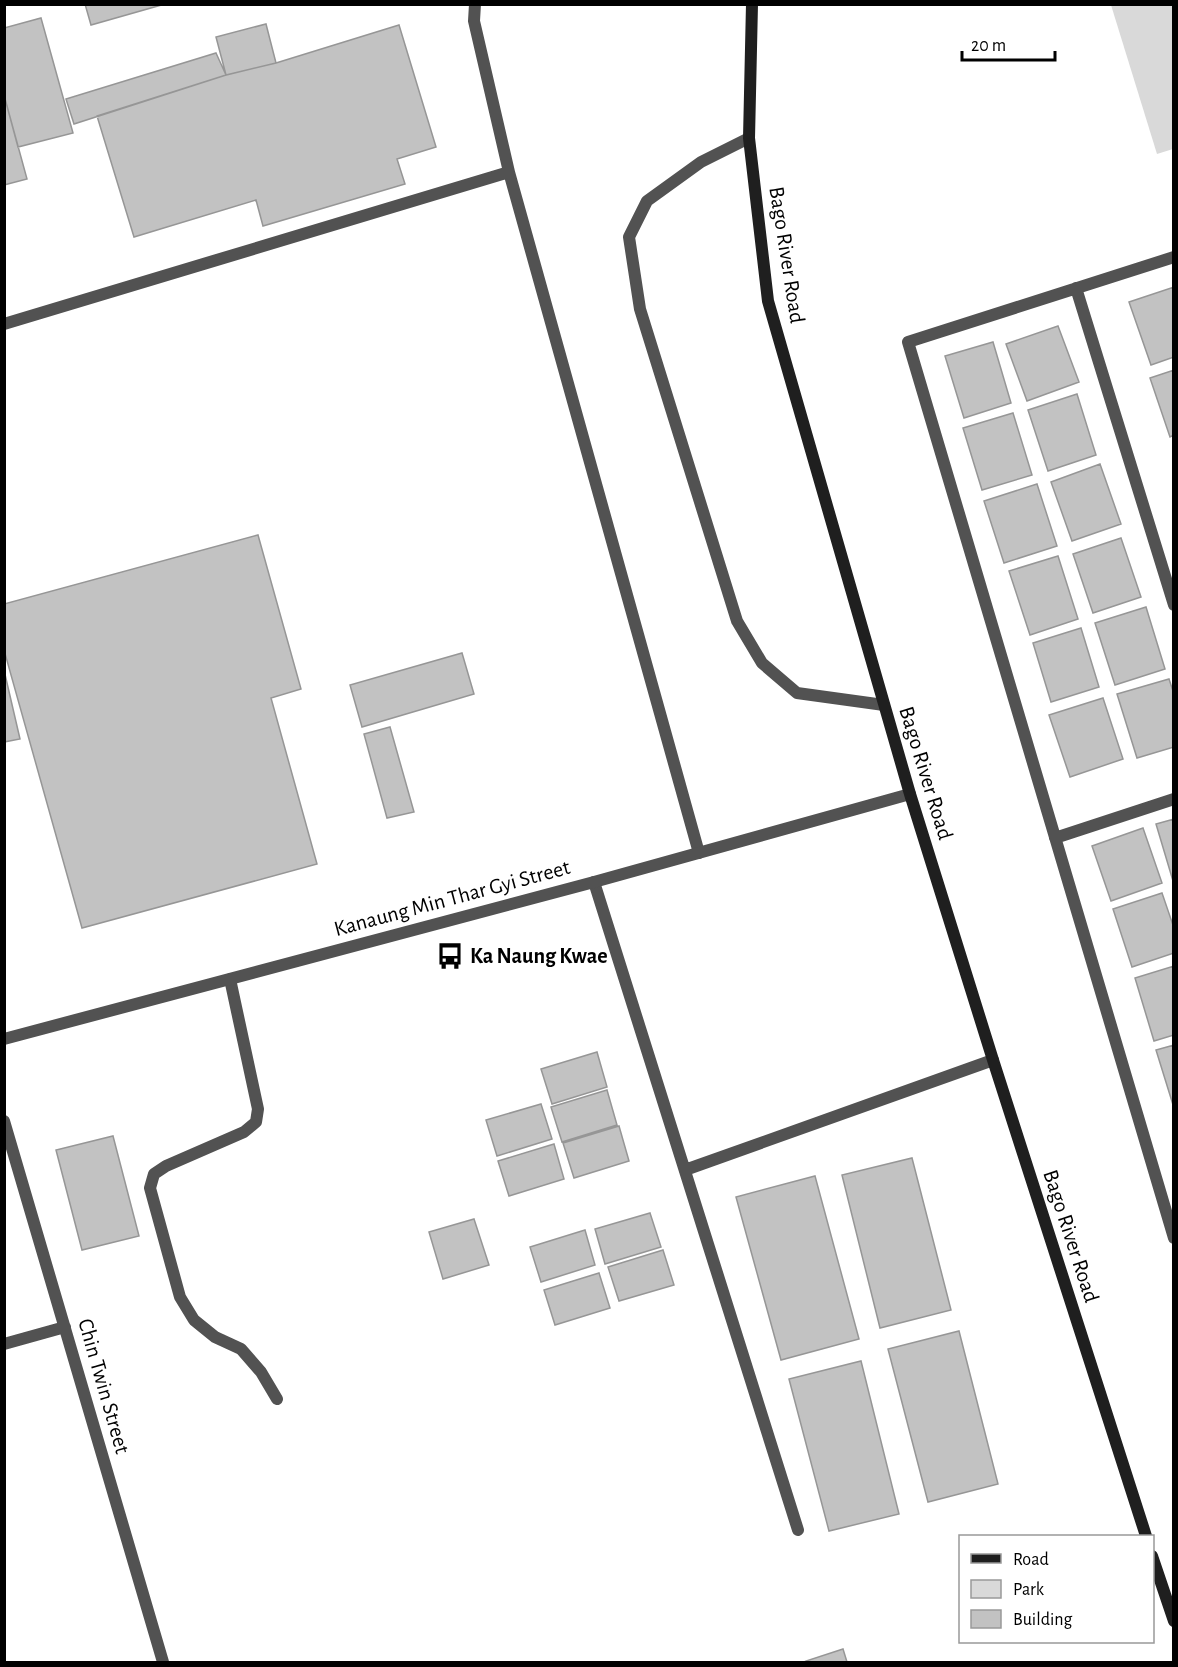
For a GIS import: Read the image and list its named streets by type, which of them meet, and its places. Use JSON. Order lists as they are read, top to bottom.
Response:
{
  "streets": {
    "main road": ["Bago River Road"],
    "street": ["Kanaung Min Thar Gyi Street", "Chin Twin Street"]
  },
  "crossings": [
    ["Bago River Road", "Kanaung Min Thar Gyi Street"]
  ],
  "places": {
    "bus stop": ["Ka Naung Kwae"]
  },
  "legend": ["Road", "Park", "Building"],
  "scale_bar": "20 m"
}
